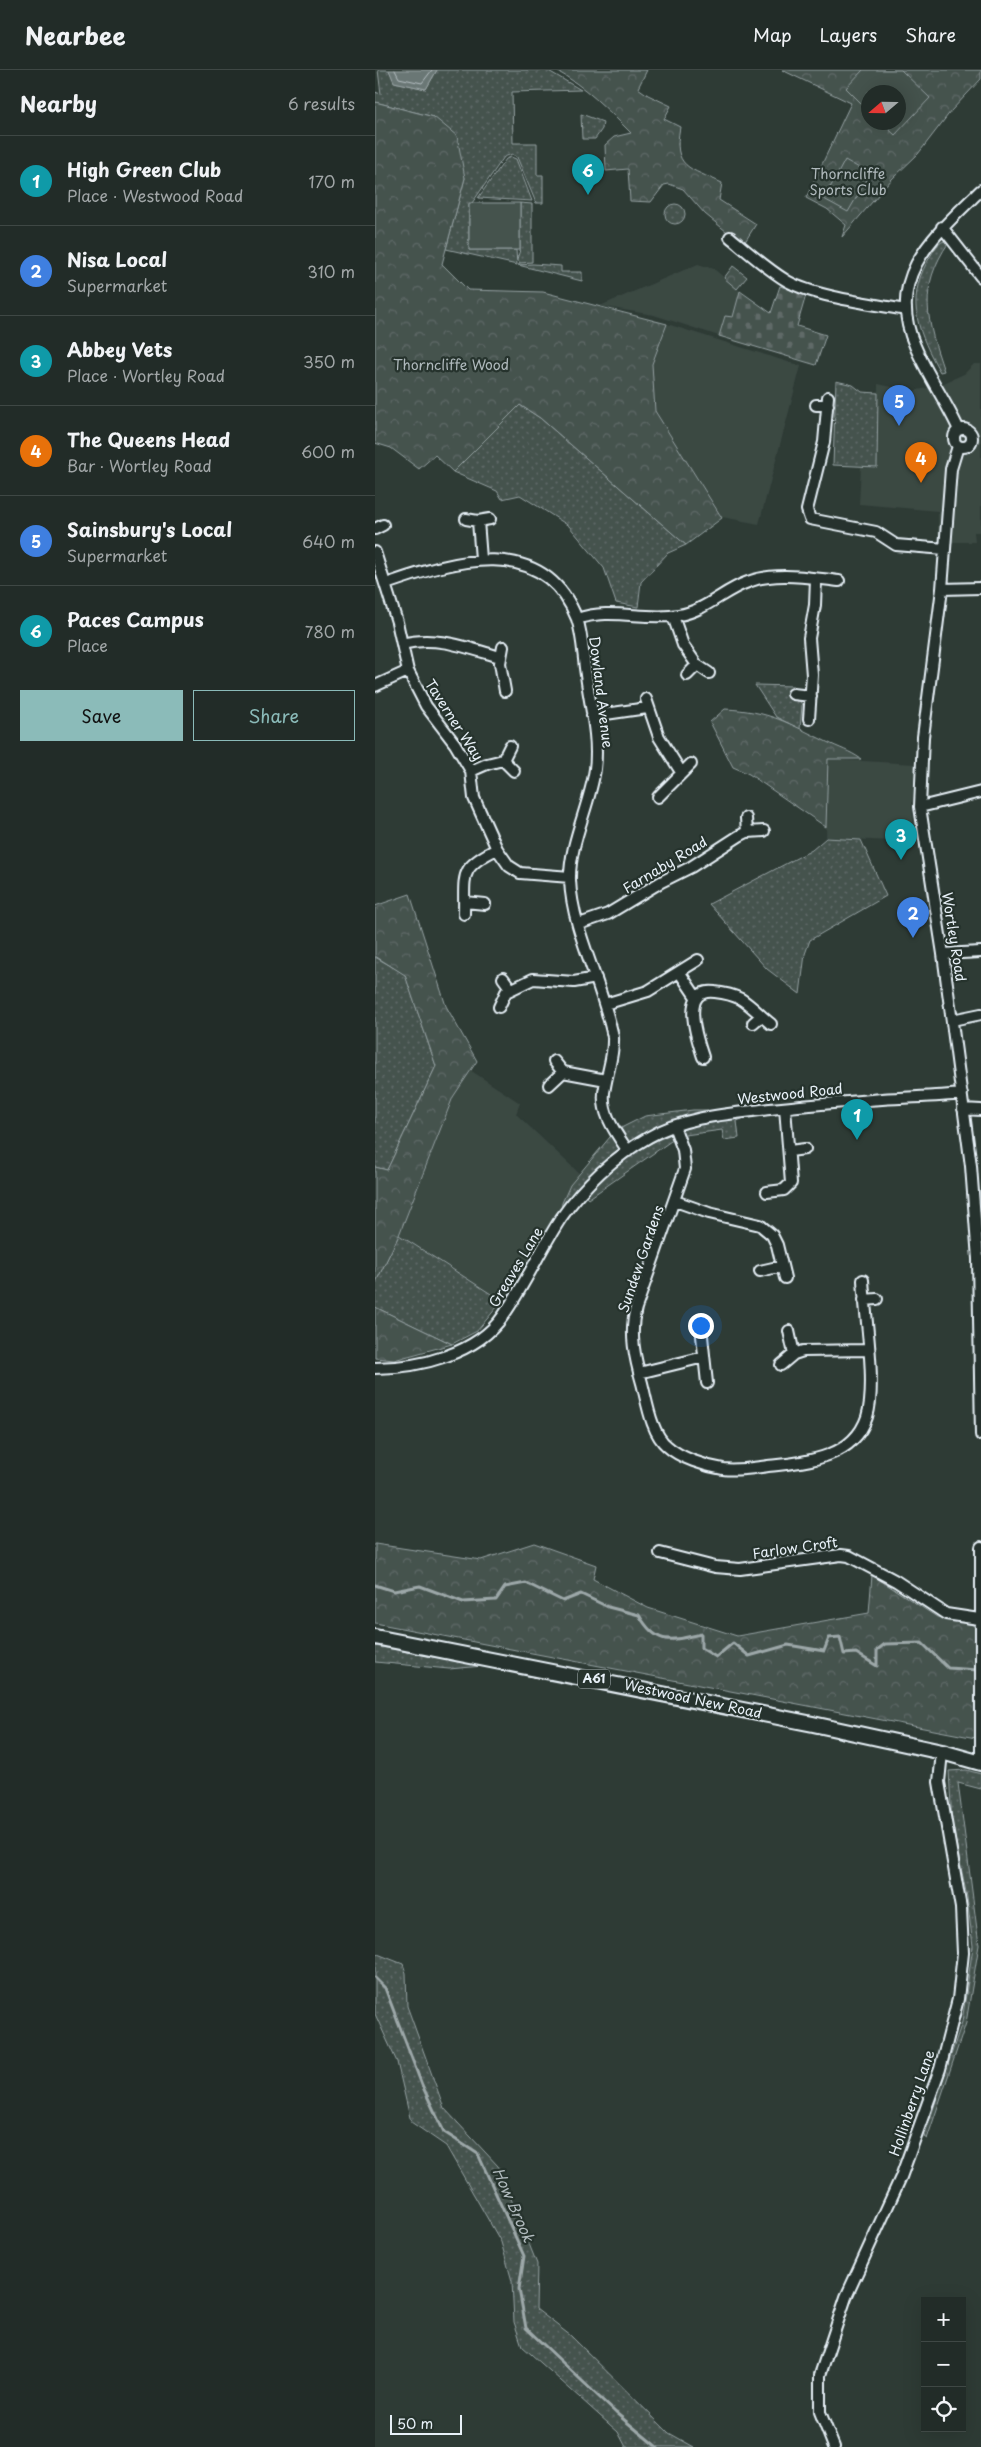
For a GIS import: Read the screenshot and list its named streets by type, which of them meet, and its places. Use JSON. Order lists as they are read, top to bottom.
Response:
{
  "streets": {
    "highway": ["A61", "Westwood New Road"],
    "street": [
      "Dowland Avenue",
      "Taverner Way",
      "Farnaby Road",
      "Wortley Road",
      "Westwood Road",
      "Sundew Gardens",
      "Greaves Lane",
      "Farlow Croft",
      "Hollinberry Lane"
    ]
  },
  "crossings": [
    ["Dowland Avenue", "Taverner Way"],
    ["Dowland Avenue", "Farnaby Road"],
    ["Dowland Avenue", "Westwood Road"],
    ["Dowland Avenue", "Greaves Lane"],
    ["Wortley Road", "Westwood Road"],
    ["Westwood Road", "Sundew Gardens"],
    ["Westwood Road", "Greaves Lane"],
    ["Westwood New Road", "Hollinberry Lane"]
  ],
  "water": ["How Brook"],
  "parks": ["Thorncliffe Sports Club", "Thorncliffe Wood"],
  "scale_bar": "50 m",
  "north": "left",
  "page": {
    "header": "Nearbee",
    "nav": ["Map", "Layers", "Share"],
    "heading": ["Nearby", "6 results"],
    "list": [
      {
        "mark": "1",
        "name": "High Green Club",
        "note": "Place · Westwood Road",
        "value": "170 m"
      },
      {
        "mark": "2",
        "name": "Nisa Local",
        "note": "Supermarket",
        "value": "310 m"
      },
      {
        "mark": "3",
        "name": "Abbey Vets",
        "note": "Place · Wortley Road",
        "value": "350 m"
      },
      {
        "mark": "4",
        "name": "The Queens Head",
        "note": "Bar · Wortley Road",
        "value": "600 m"
      },
      {
        "mark": "5",
        "name": "Sainsbury's Local",
        "note": "Supermarket",
        "value": "640 m"
      },
      {
        "mark": "6",
        "name": "Paces Campus",
        "note": "Place",
        "value": "780 m"
      }
    ],
    "pins": [
      "6",
      "5",
      "4",
      "3",
      "2",
      "1"
    ],
    "buttons": ["Save", "Share"],
    "map_buttons": ["+", "−"],
    "scale": "50 m"
  }
}
